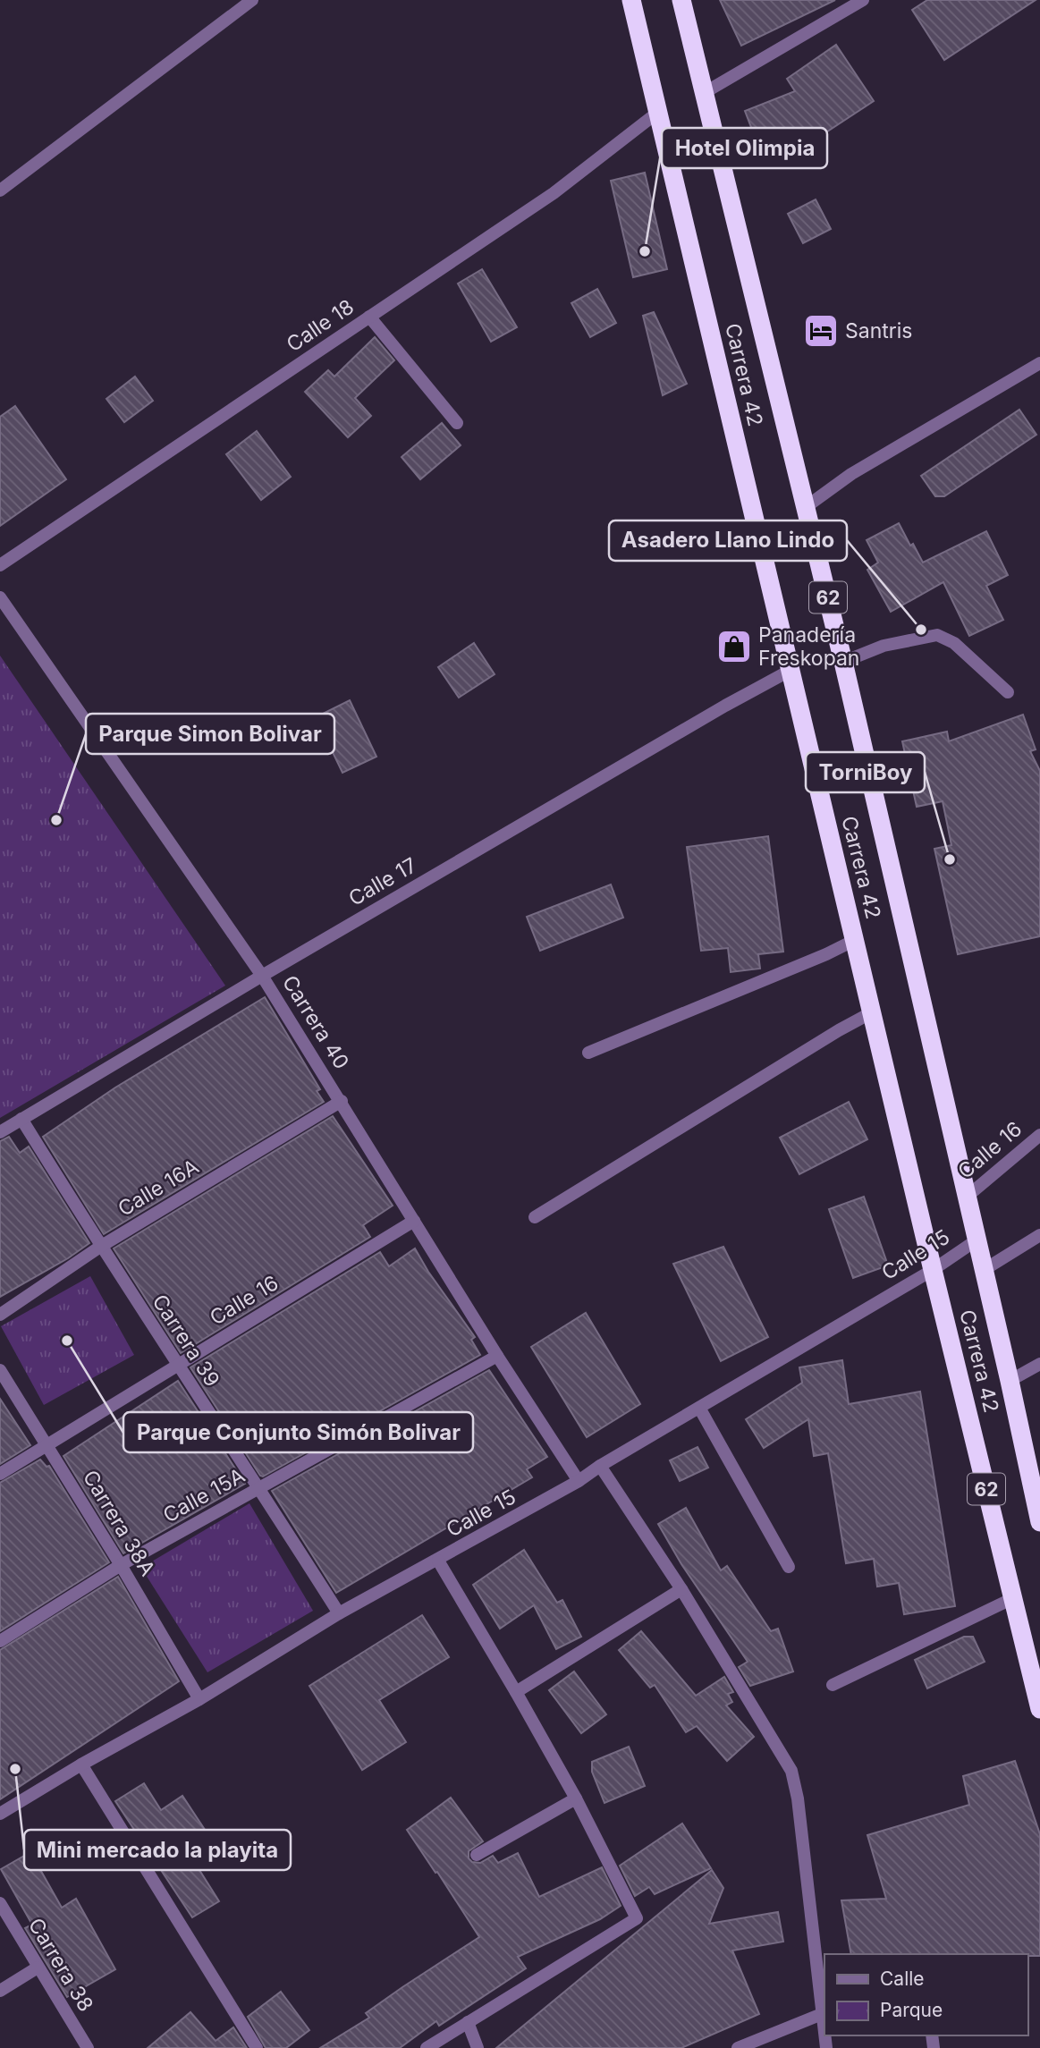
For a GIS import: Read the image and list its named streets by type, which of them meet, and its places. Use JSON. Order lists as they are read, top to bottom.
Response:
{
  "streets": {
    "highway": ["Carrera 42", "62"],
    "street": [
      "Calle 18",
      "Calle 17",
      "Carrera 40",
      "Calle 16",
      "Calle 16A",
      "Calle 15",
      "Carrera 39",
      "Calle 15A",
      "Carrera 38A",
      "Carrera 38"
    ]
  },
  "crossings": [
    ["Calle 18", "Carrera 42"],
    ["Carrera 42", "Calle 17"],
    ["Carrera 42", "Calle 16"],
    ["Carrera 42", "Calle 15"],
    ["Calle 17", "Carrera 40"],
    ["Calle 17", "Carrera 39"],
    ["Carrera 40", "Calle 16"],
    ["Carrera 40", "Calle 16A"],
    ["Carrera 40", "Calle 15"],
    ["Carrera 40", "Calle 15A"],
    ["Calle 16", "Carrera 39"],
    ["Calle 16", "Carrera 38A"],
    ["Calle 16A", "Carrera 39"],
    ["Calle 15", "Carrera 39"],
    ["Calle 15", "Carrera 38A"],
    ["Carrera 39", "Calle 15A"],
    ["Calle 15A", "Carrera 38A"]
  ],
  "places": {
    "other": [
      "Hotel Olimpia",
      "Asadero Llano Lindo",
      "Parque Simon Bolivar",
      "TorniBoy",
      "Parque Conjunto Simón Bolivar",
      "Mini mercado la playita"
    ],
    "hotel": ["Santris"],
    "shop": ["Panadería Freskopan"]
  },
  "legend": ["Calle", "Parque"]
}
